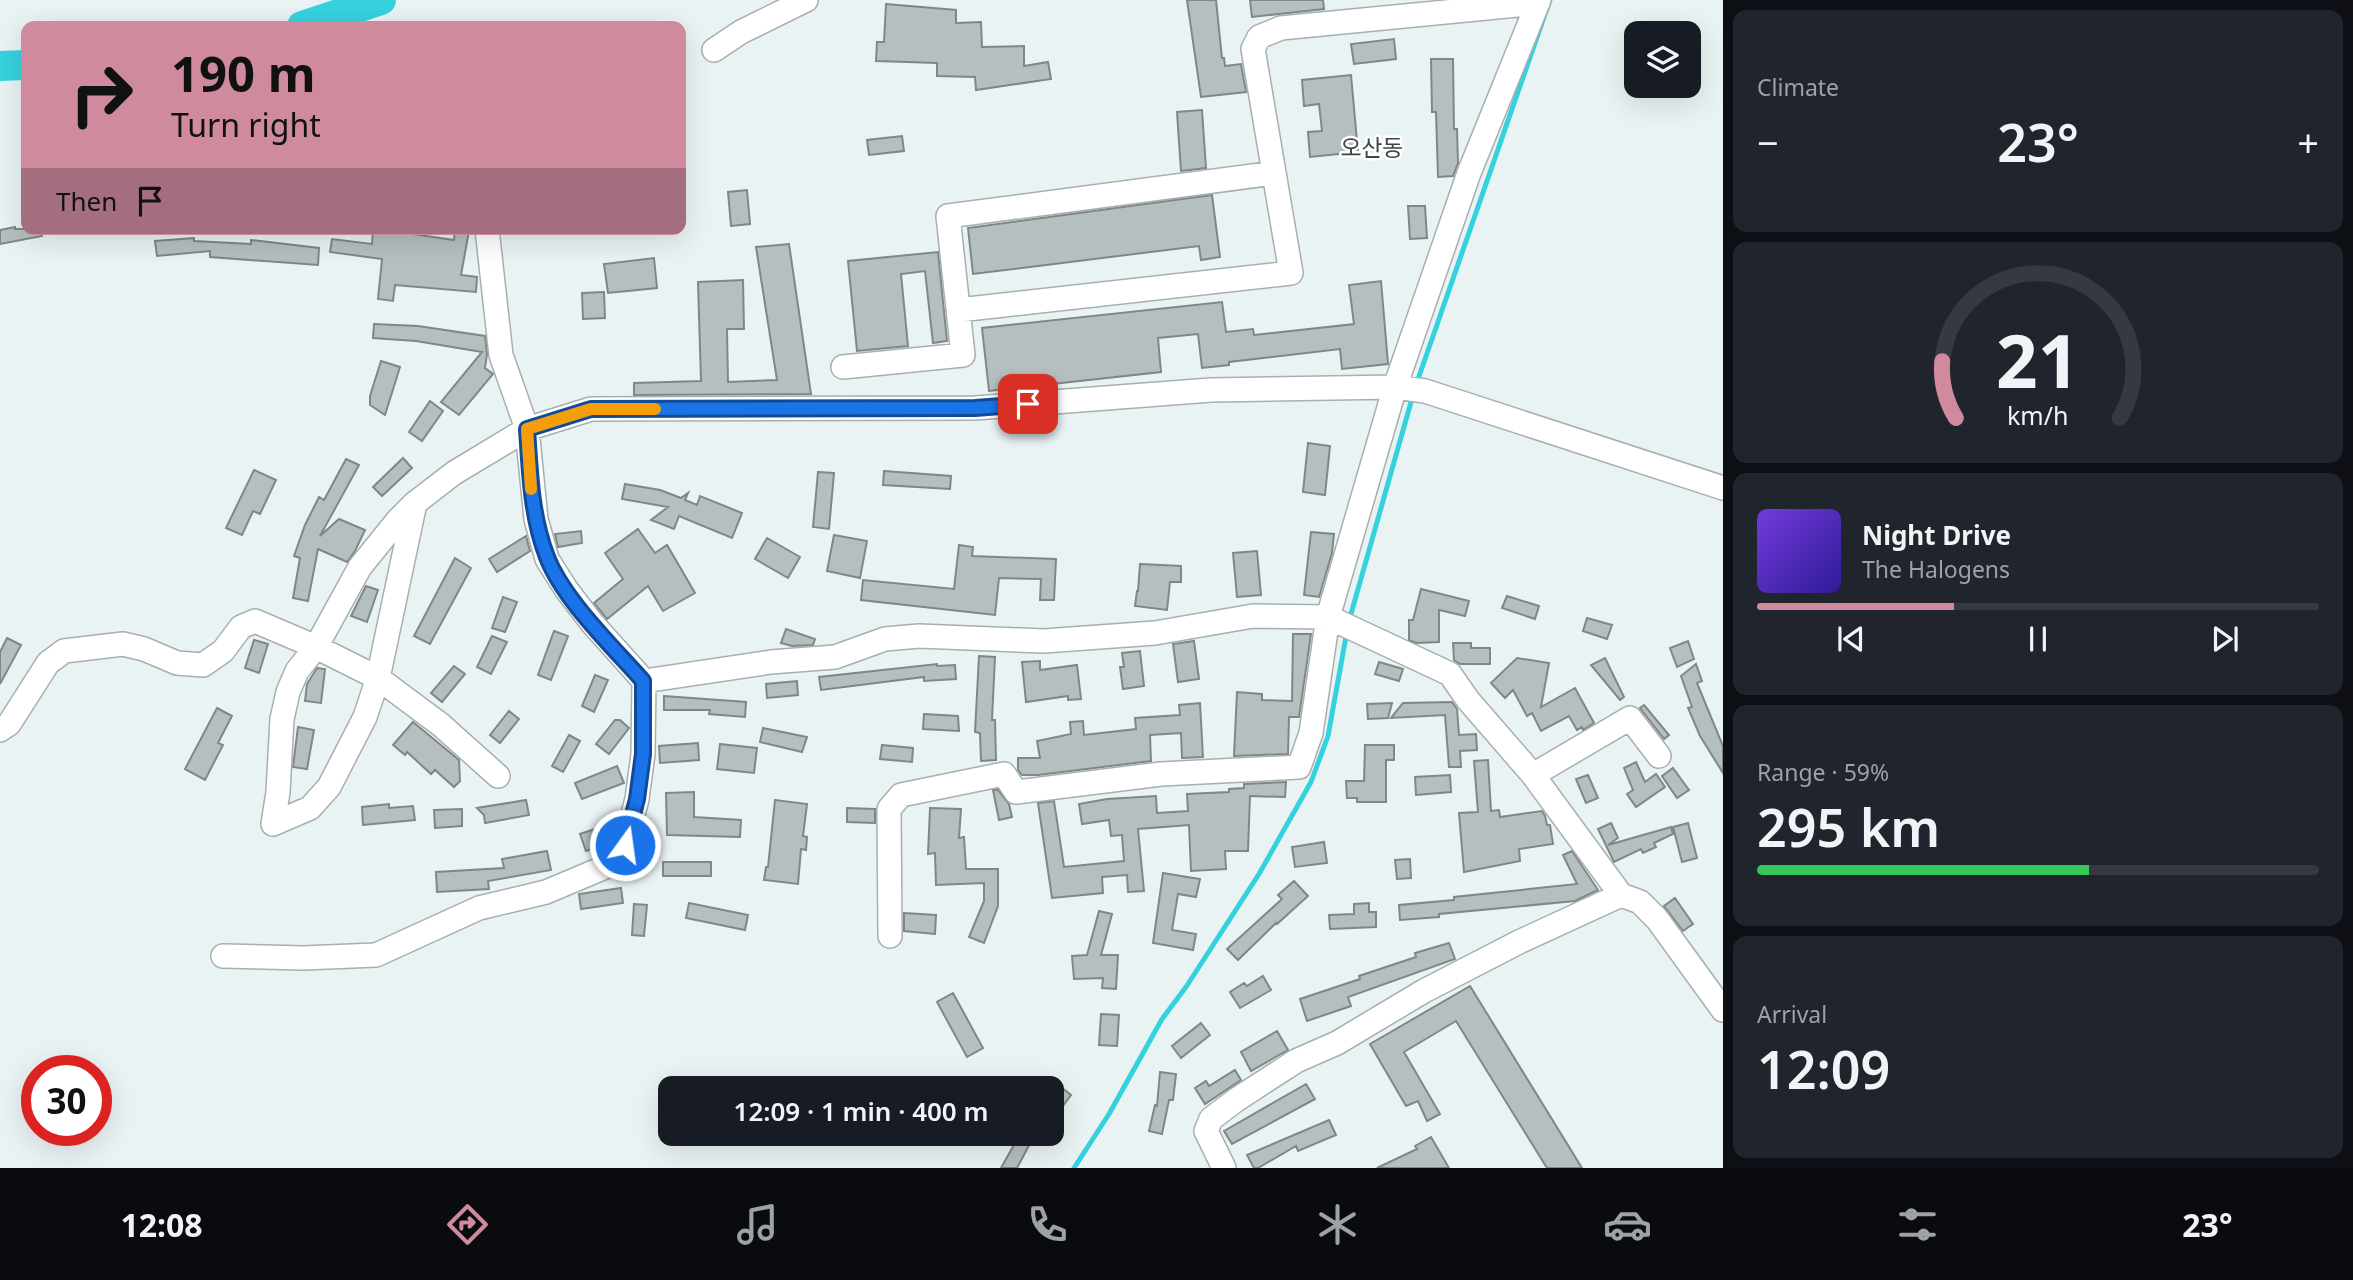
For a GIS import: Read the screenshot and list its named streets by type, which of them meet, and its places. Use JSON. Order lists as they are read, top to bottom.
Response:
{
  "districts": ["오산동"],
  "page": {
    "tile": [
      "Climate",
      ["Range · 59%", "295 km"],
      ["Arrival", "12:09"]
    ],
    "turn": ["190 m", "Turn right"],
    "heat": ["−", "23°", "+"],
    "then": "Then",
    "song": ["Night Drive", "The Halogens"],
    "limit": "30",
    "trip": "12:09 · 1 min · 400 m",
    "tabs": ["12:08", "23°"],
    "gauge": ["21", "km/h"]
  }
}
